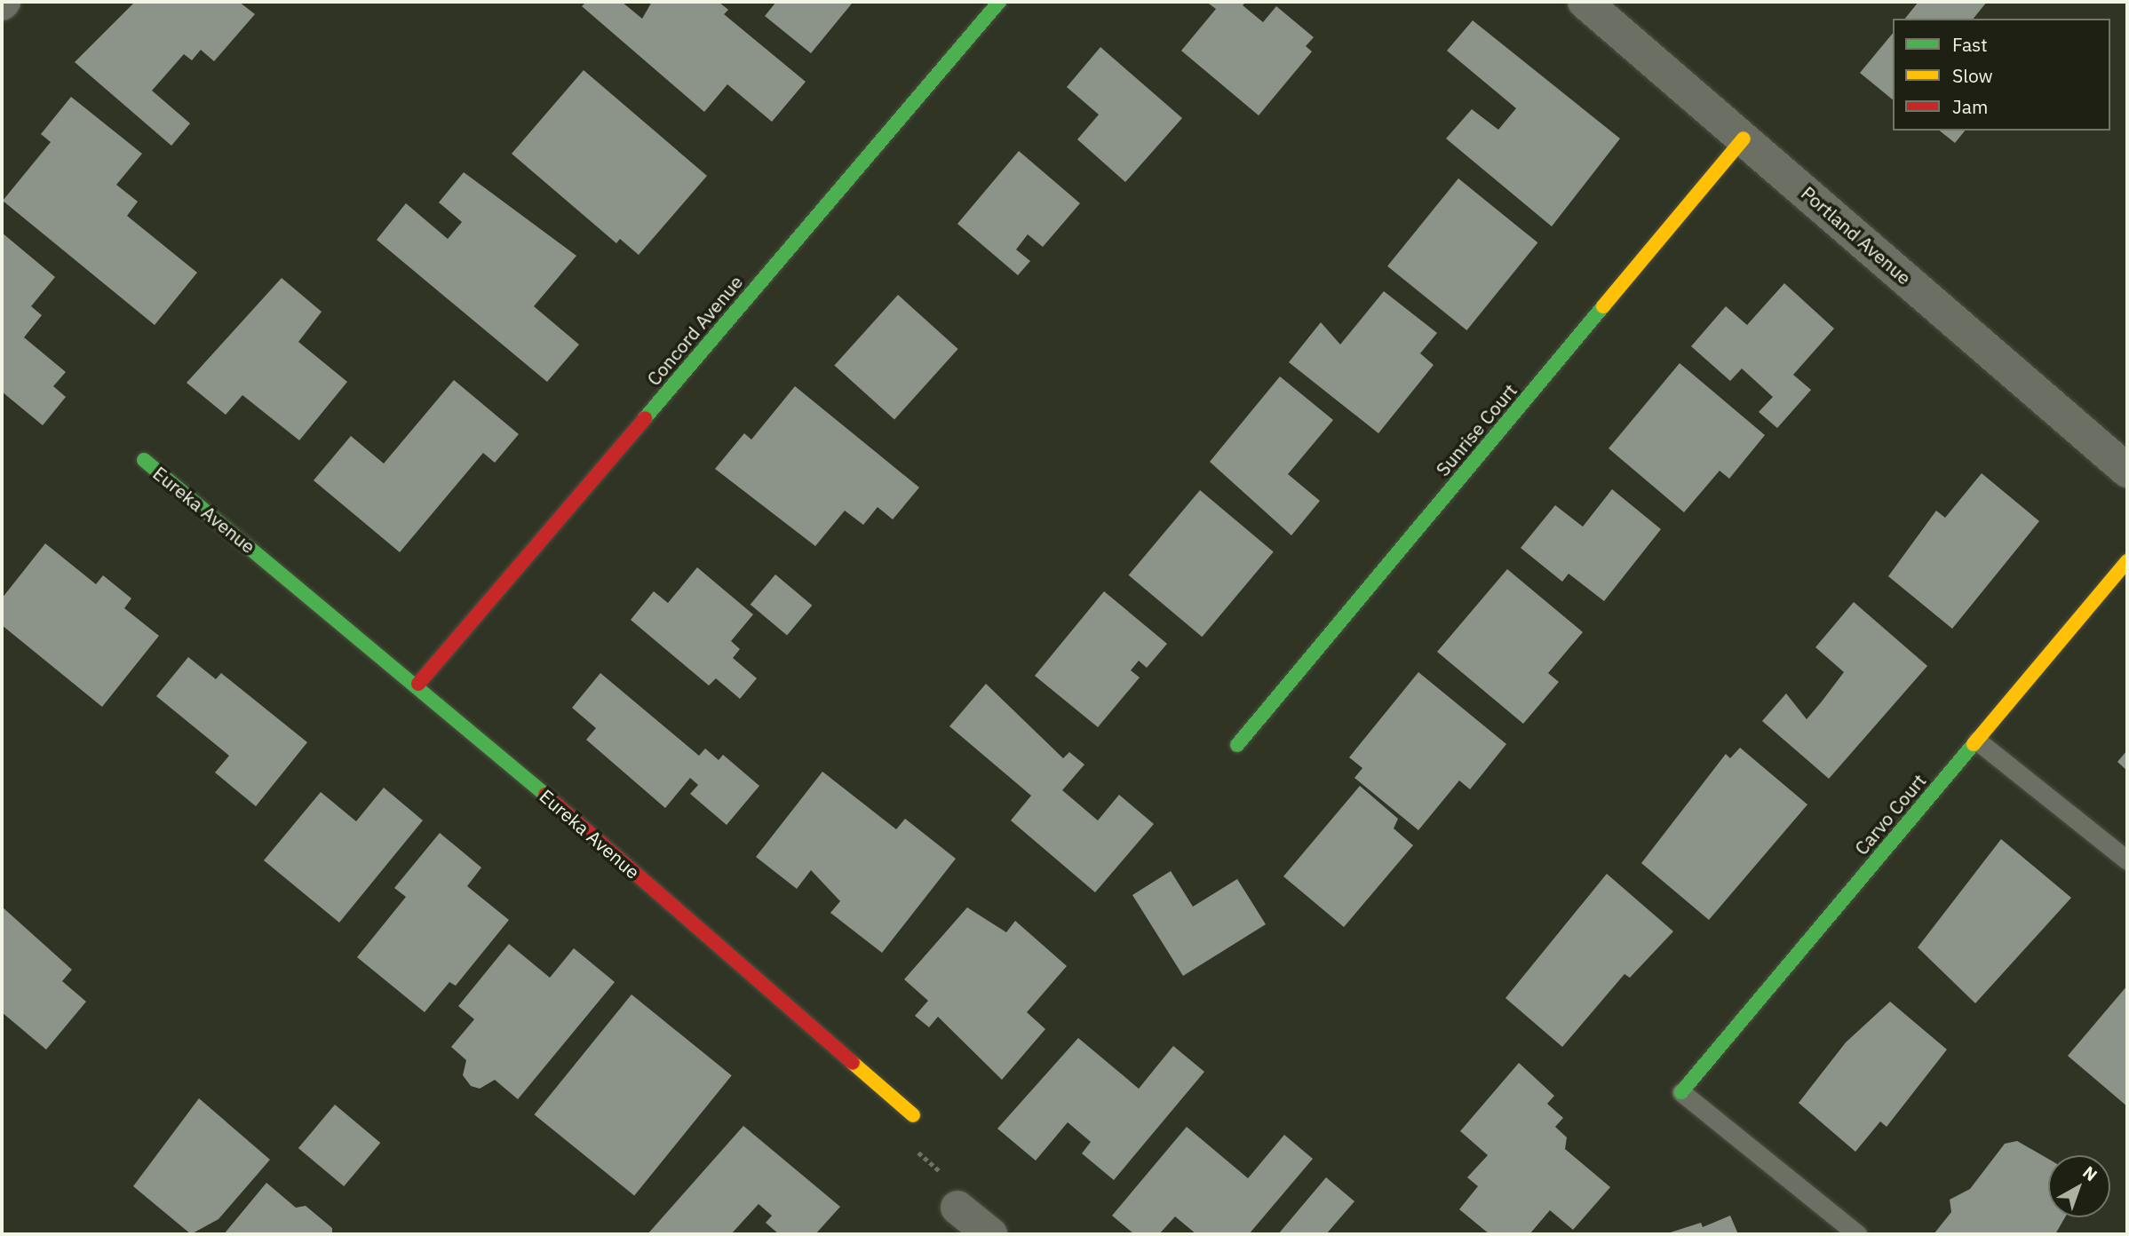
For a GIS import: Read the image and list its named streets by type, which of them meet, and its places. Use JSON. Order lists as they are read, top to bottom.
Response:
{
  "streets": {
    "street": [
      "Portland Avenue",
      "Concord Avenue",
      "Sunrise Court",
      "Eureka Avenue",
      "Carvo Court"
    ]
  },
  "crossings": [
    ["Portland Avenue", "Sunrise Court"],
    ["Concord Avenue", "Eureka Avenue"]
  ],
  "legend": ["Fast", "Slow", "Jam"],
  "north": "top right"
}
